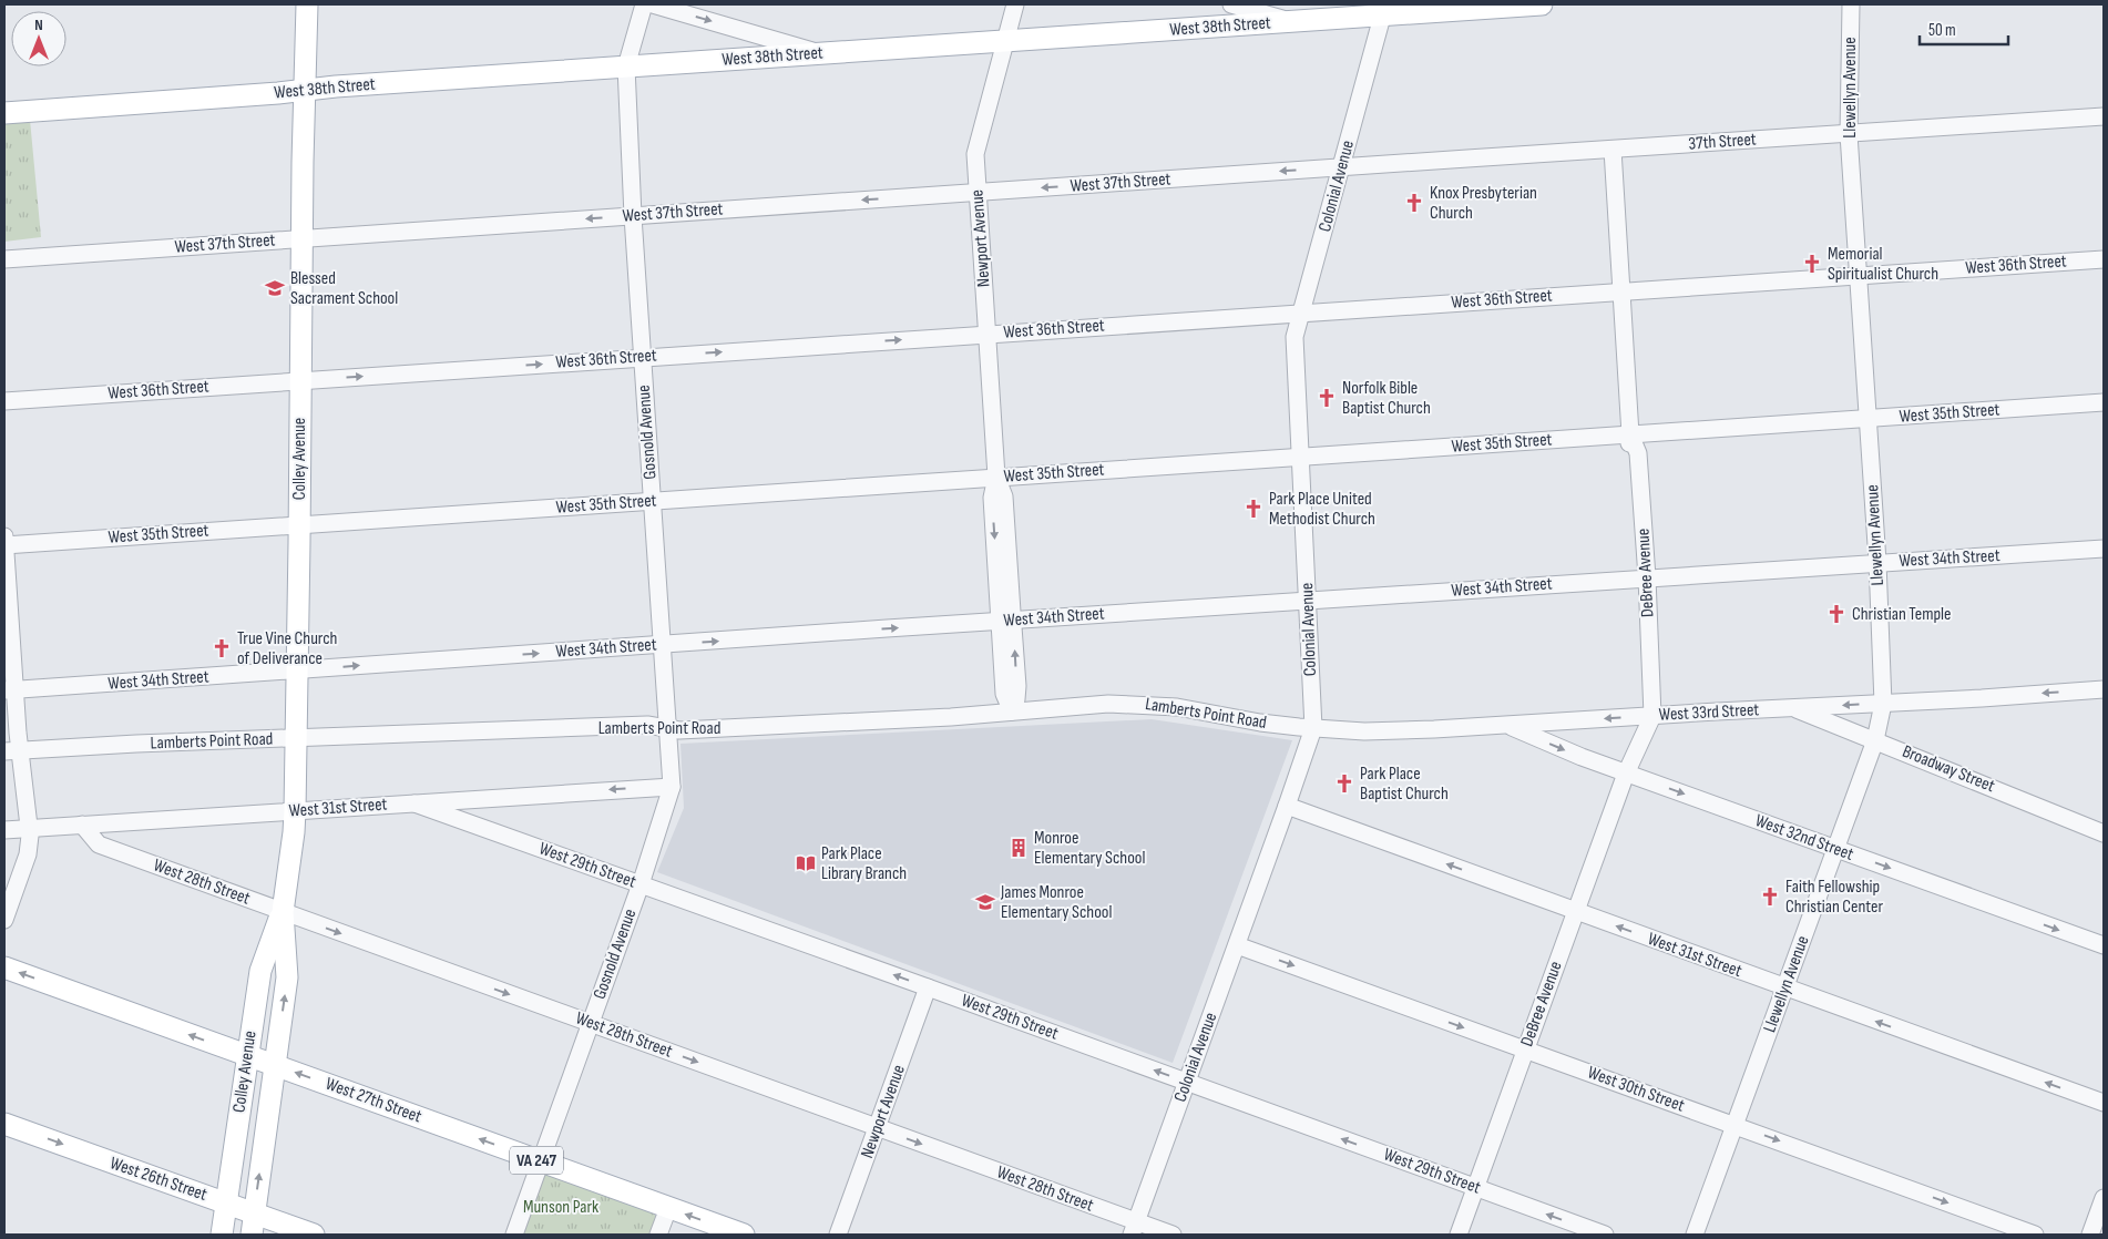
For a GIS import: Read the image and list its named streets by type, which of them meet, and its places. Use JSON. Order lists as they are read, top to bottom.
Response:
{
  "streets": {
    "main road": [
      "West 38th Street",
      "Colley Avenue",
      "West 27th Street",
      "VA 247",
      "West 26th Street"
    ],
    "street": [
      "Llewellyn Avenue",
      "37th Street",
      "West 37th Street",
      "Colonial Avenue",
      "Newport Avenue",
      "West 36th Street",
      "West 35th Street",
      "Gosnold Avenue",
      "West 34th Street",
      "DeBree Avenue",
      "West 33rd Street",
      "Lamberts Point Road",
      "Broadway Street",
      "West 31st Street",
      "West 32nd Street",
      "West 29th Street",
      "West 28th Street",
      "West 30th Street"
    ]
  },
  "crossings": [
    ["West 38th Street", "Colonial Avenue"],
    ["West 38th Street", "Newport Avenue"],
    ["West 38th Street", "Gosnold Avenue"],
    ["West 38th Street", "Colley Avenue"],
    ["Llewellyn Avenue", "37th Street"],
    ["Llewellyn Avenue", "West 36th Street"],
    ["Llewellyn Avenue", "West 35th Street"],
    ["Llewellyn Avenue", "West 34th Street"],
    ["Llewellyn Avenue", "West 33rd Street"],
    ["Llewellyn Avenue", "Broadway Street"],
    ["Llewellyn Avenue", "West 31st Street"],
    ["Llewellyn Avenue", "West 32nd Street"],
    ["Llewellyn Avenue", "West 30th Street"],
    ["37th Street", "West 37th Street"],
    ["37th Street", "Colonial Avenue"],
    ["37th Street", "DeBree Avenue"],
    ["West 37th Street", "Colonial Avenue"],
    ["West 37th Street", "Newport Avenue"],
    ["West 37th Street", "Gosnold Avenue"],
    ["West 37th Street", "Colley Avenue"],
    ["Colonial Avenue", "West 36th Street"],
    ["Colonial Avenue", "West 35th Street"],
    ["Colonial Avenue", "West 34th Street"],
    ["Colonial Avenue", "West 33rd Street"],
    ["Colonial Avenue", "Lamberts Point Road"],
    ["Colonial Avenue", "West 31st Street"],
    ["Colonial Avenue", "West 29th Street"],
    ["Colonial Avenue", "West 28th Street"],
    ["Colonial Avenue", "West 30th Street"],
    ["Newport Avenue", "West 36th Street"],
    ["Newport Avenue", "West 35th Street"],
    ["Newport Avenue", "West 34th Street"],
    ["Newport Avenue", "Lamberts Point Road"],
    ["Newport Avenue", "West 29th Street"],
    ["Newport Avenue", "West 28th Street"],
    ["West 36th Street", "Gosnold Avenue"],
    ["West 36th Street", "Colley Avenue"],
    ["West 36th Street", "DeBree Avenue"],
    ["West 35th Street", "Gosnold Avenue"],
    ["West 35th Street", "Colley Avenue"],
    ["West 35th Street", "DeBree Avenue"],
    ["Gosnold Avenue", "West 34th Street"],
    ["Gosnold Avenue", "Lamberts Point Road"],
    ["Gosnold Avenue", "West 31st Street"],
    ["Gosnold Avenue", "West 29th Street"],
    ["Gosnold Avenue", "West 28th Street"],
    ["Gosnold Avenue", "West 27th Street"],
    ["Colley Avenue", "West 34th Street"],
    ["Colley Avenue", "Lamberts Point Road"],
    ["Colley Avenue", "West 31st Street"],
    ["Colley Avenue", "West 28th Street"],
    ["Colley Avenue", "West 27th Street"],
    ["Colley Avenue", "West 26th Street"],
    ["West 34th Street", "DeBree Avenue"],
    ["DeBree Avenue", "West 33rd Street"],
    ["DeBree Avenue", "West 31st Street"],
    ["DeBree Avenue", "West 32nd Street"],
    ["DeBree Avenue", "West 29th Street"],
    ["DeBree Avenue", "West 30th Street"],
    ["West 33rd Street", "Lamberts Point Road"],
    ["West 33rd Street", "Broadway Street"],
    ["West 33rd Street", "West 32nd Street"],
    ["West 31st Street", "West 29th Street"],
    ["West 31st Street", "West 28th Street"]
  ],
  "one_way": [
    "West 37th Street",
    "West 33rd Street",
    "West 31st Street",
    "West 32nd Street",
    "West 29th Street",
    "West 28th Street",
    "West 30th Street",
    "West 27th Street",
    "West 26th Street"
  ],
  "parks": ["Munson Park"],
  "places": {
    "church": [
      "Knox Presbyterian Church",
      "Memorial Spiritualist Church",
      "Norfolk Bible Baptist Church",
      "Park Place United Methodist Church",
      "Christian Temple",
      "True Vine Church of Deliverance",
      "Park Place Baptist Church",
      "Faith Fellowship Christian Center"
    ],
    "school or university": ["Blessed Sacrament School", "James Monroe Elementary School"],
    "building": ["Monroe Elementary School"],
    "library": ["Park Place Library Branch"]
  },
  "scale_bar": "50 m",
  "north": "top"
}
